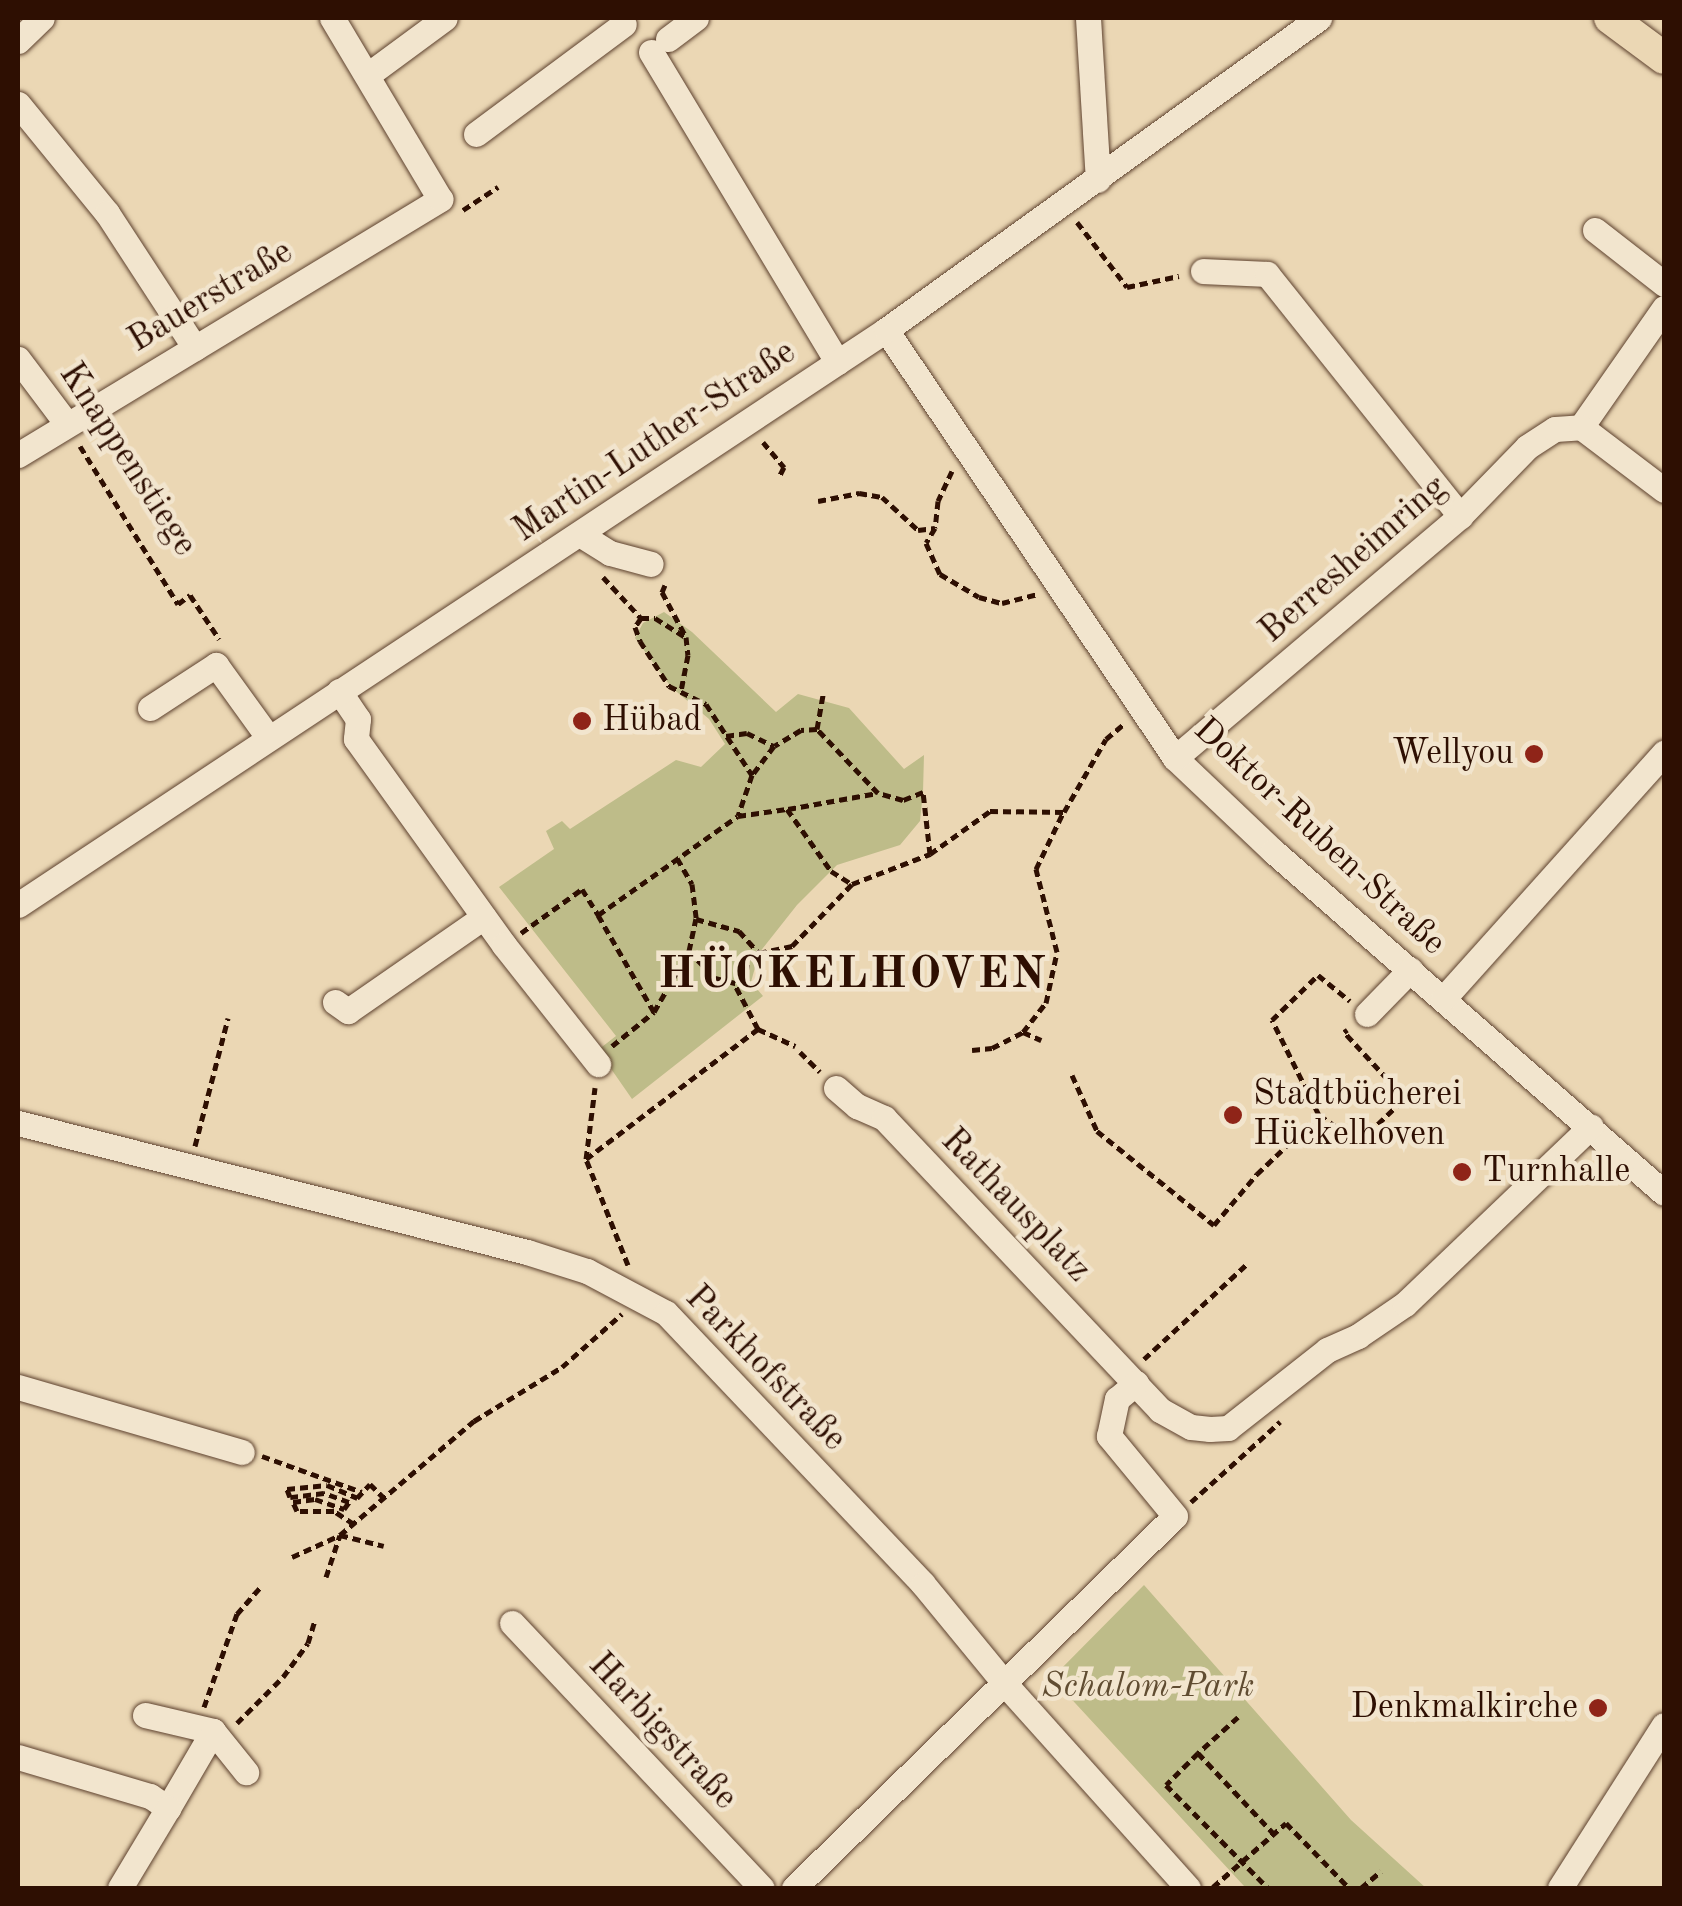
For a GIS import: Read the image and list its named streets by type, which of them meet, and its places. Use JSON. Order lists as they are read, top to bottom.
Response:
{
  "streets": {
    "street": [
      "Bauerstraße",
      "Martin-Luther-Straße",
      "Knappenstiege",
      "Berresheimring",
      "Doktor-Ruben-Straße",
      "Rathausplatz",
      "Parkhofstraße",
      "Harbigstraße"
    ]
  },
  "crossings": [
    ["Bauerstraße", "Knappenstiege"],
    ["Martin-Luther-Straße", "Doktor-Ruben-Straße"],
    ["Berresheimring", "Doktor-Ruben-Straße"],
    ["Doktor-Ruben-Straße", "Rathausplatz"]
  ],
  "districts": ["HÜCKELHOVEN"],
  "parks": ["Schalom-Park"],
  "places": [
    "Hübad",
    "Wellyou",
    "Stadtbücherei Hückelhoven",
    "Turnhalle",
    "Denkmalkirche"
  ]
}
